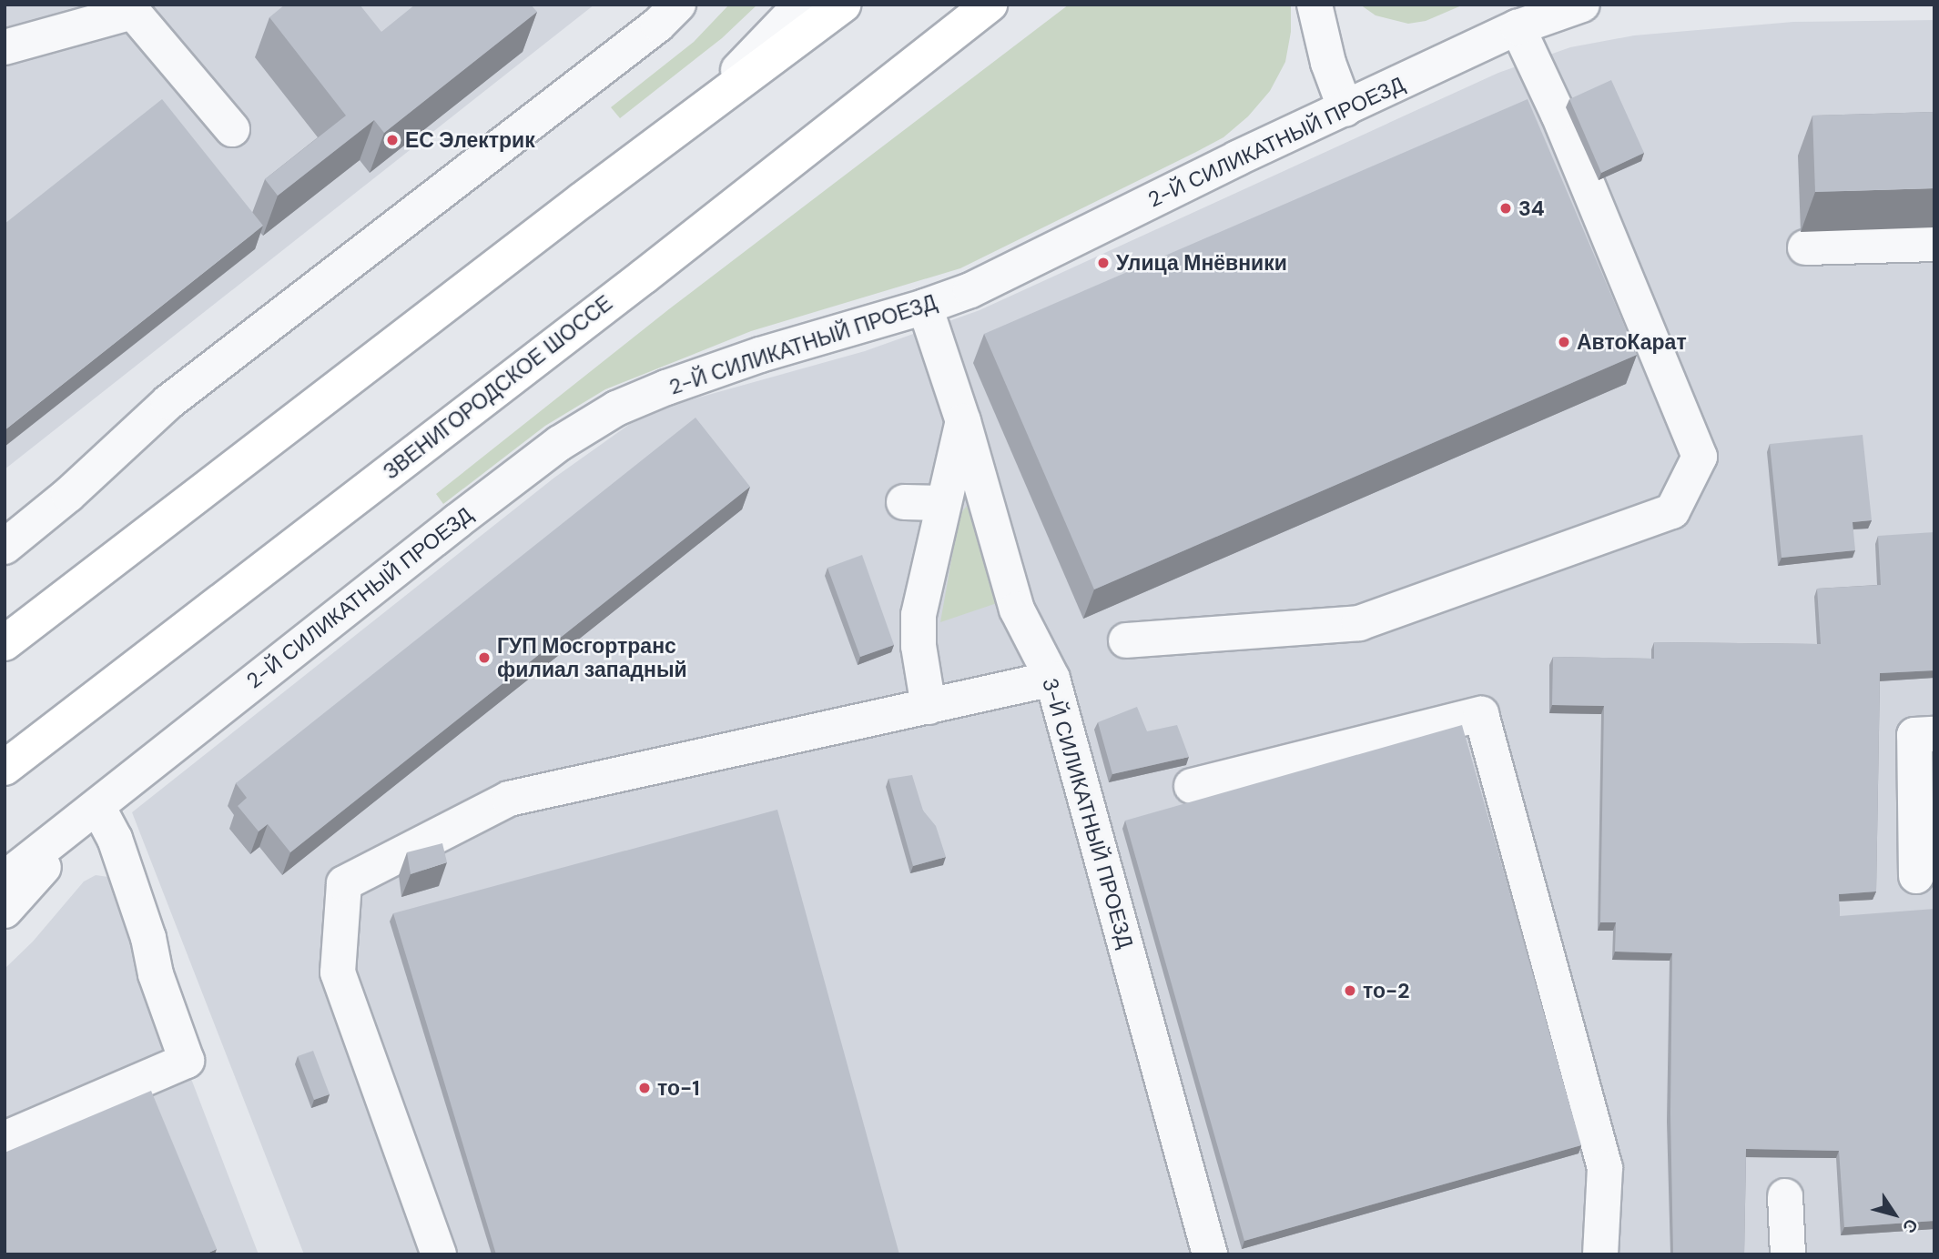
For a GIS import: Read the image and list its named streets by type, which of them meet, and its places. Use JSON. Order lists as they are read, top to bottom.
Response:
{
  "streets": {
    "main road": ["ЗВЕНИГОРОДСКОЕ ШОССЕ"],
    "street": ["2-Й СИЛИКАТНЫЙ ПРОЕЗД", "3-Й СИЛИКАТНЫЙ ПРОЕЗД"]
  },
  "crossings": [
    ["2-Й СИЛИКАТНЫЙ ПРОЕЗД", "3-Й СИЛИКАТНЫЙ ПРОЕЗД"]
  ],
  "places": [
    "ЕС Электрик",
    "34",
    "Улица Мнёвники",
    "АвтоКарат",
    "ГУП Мосгортранс филиал западный",
    "то-2",
    "то-1"
  ],
  "north": "bottom right"
}
